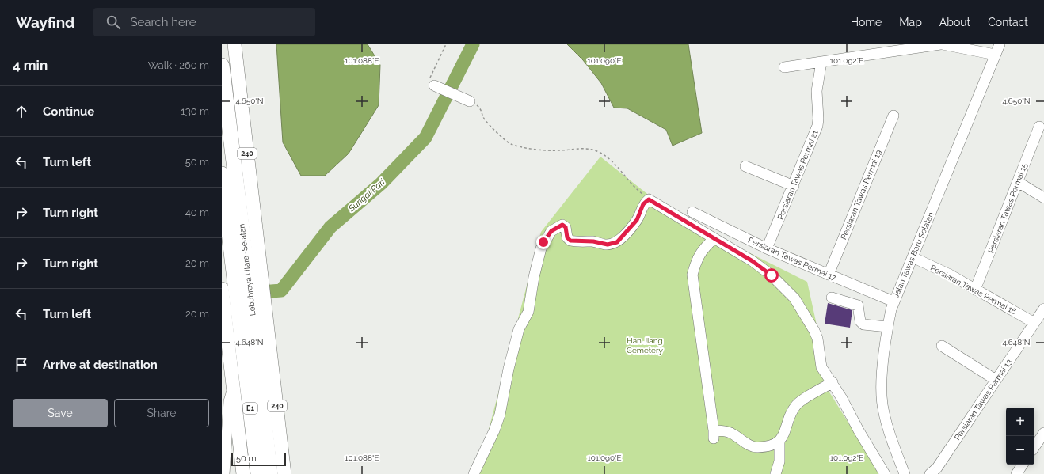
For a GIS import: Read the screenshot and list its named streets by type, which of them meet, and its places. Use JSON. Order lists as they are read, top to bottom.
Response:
{
  "streets": {
    "highway": ["Lebuhraya Utara–Selatan", "E1"],
    "main road": ["240"],
    "street": [
      "Persiaran Tawas Permai 21",
      "Persiaran Tawas Permai 19",
      "Persiaran Tawas Permai 15",
      "Jalan Tawas Baru Selatan",
      "Persiaran Tawas Permai 17",
      "Persiaran Tawas Permai 16",
      "Persiaran Tawas Permai 13"
    ]
  },
  "crossings": [
    ["240", "Lebuhraya Utara–Selatan"],
    ["Persiaran Tawas Permai 21", "Persiaran Tawas Permai 17"],
    ["Persiaran Tawas Permai 19", "Persiaran Tawas Permai 17"],
    ["Persiaran Tawas Permai 15", "Persiaran Tawas Permai 16"],
    ["Jalan Tawas Baru Selatan", "Persiaran Tawas Permai 17"],
    ["Jalan Tawas Baru Selatan", "Persiaran Tawas Permai 16"],
    ["Persiaran Tawas Permai 16", "Persiaran Tawas Permai 13"]
  ],
  "water": ["Sungai Pari"],
  "parks": ["Han Jiang Cemetery"],
  "scale_bar": "50 m",
  "page": {
    "header": "Wayfind",
    "search": "Search here",
    "nav": [
      "Home",
      "Map",
      "About",
      "Contact"
    ],
    "heading": ["4 min", "Walk · 260 m"],
    "list": [
      ["Continue", "130 m"],
      ["Turn left", "50 m"],
      ["Turn right", "40 m"],
      ["Turn right", "20 m"],
      ["Turn left", "20 m"],
      "Arrive at destination"
    ],
    "buttons": ["Save", "Share"],
    "map_buttons": ["+", "−"],
    "scale": "50 m"
  },
  "coordinates": [
    "101.088°E",
    "101.090°E",
    "101.092°E",
    "4.650°N",
    "4.648°N"
  ]
}
